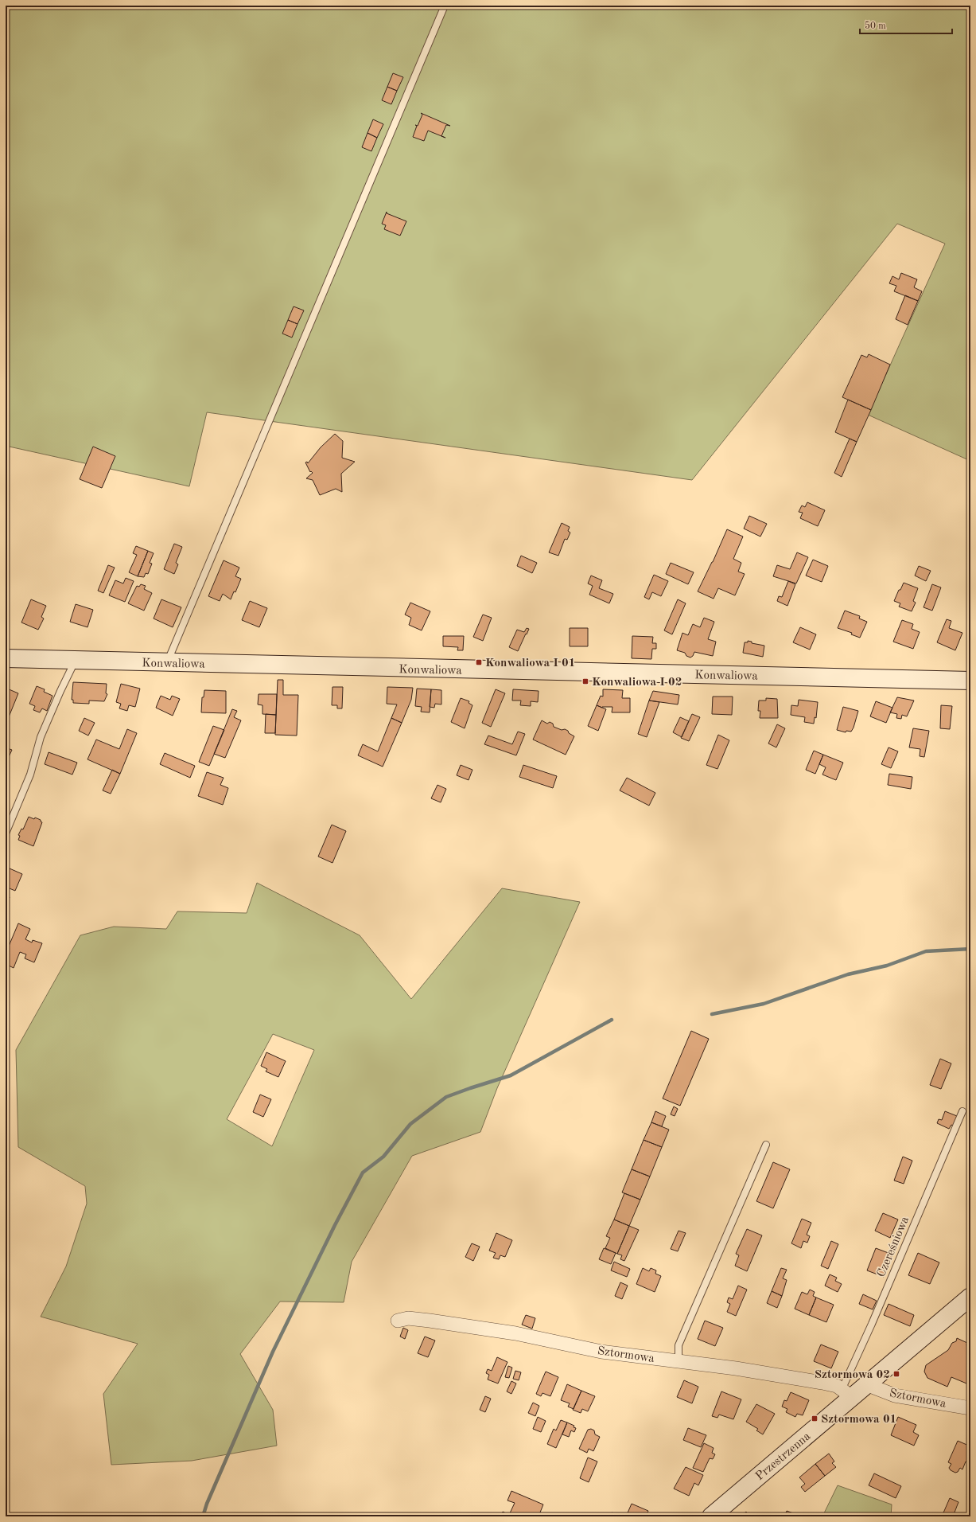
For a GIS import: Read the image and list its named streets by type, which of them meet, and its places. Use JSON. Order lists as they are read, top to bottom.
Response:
{
  "streets": {
    "street": ["Konwaliowa", "Sztormowa", "Przestrzenna"],
    "lane": ["Czereśniowa"]
  },
  "crossings": [
    ["Czereśniowa", "Sztormowa"],
    ["Czereśniowa", "Przestrzenna"],
    ["Sztormowa", "Przestrzenna"]
  ],
  "places": {
    "transit": [
      "Konwaliowa I 01",
      "Konwaliowa I 02",
      "Sztormowa 02",
      "Sztormowa 01"
    ]
  },
  "scale_bar": "50 m"
}
